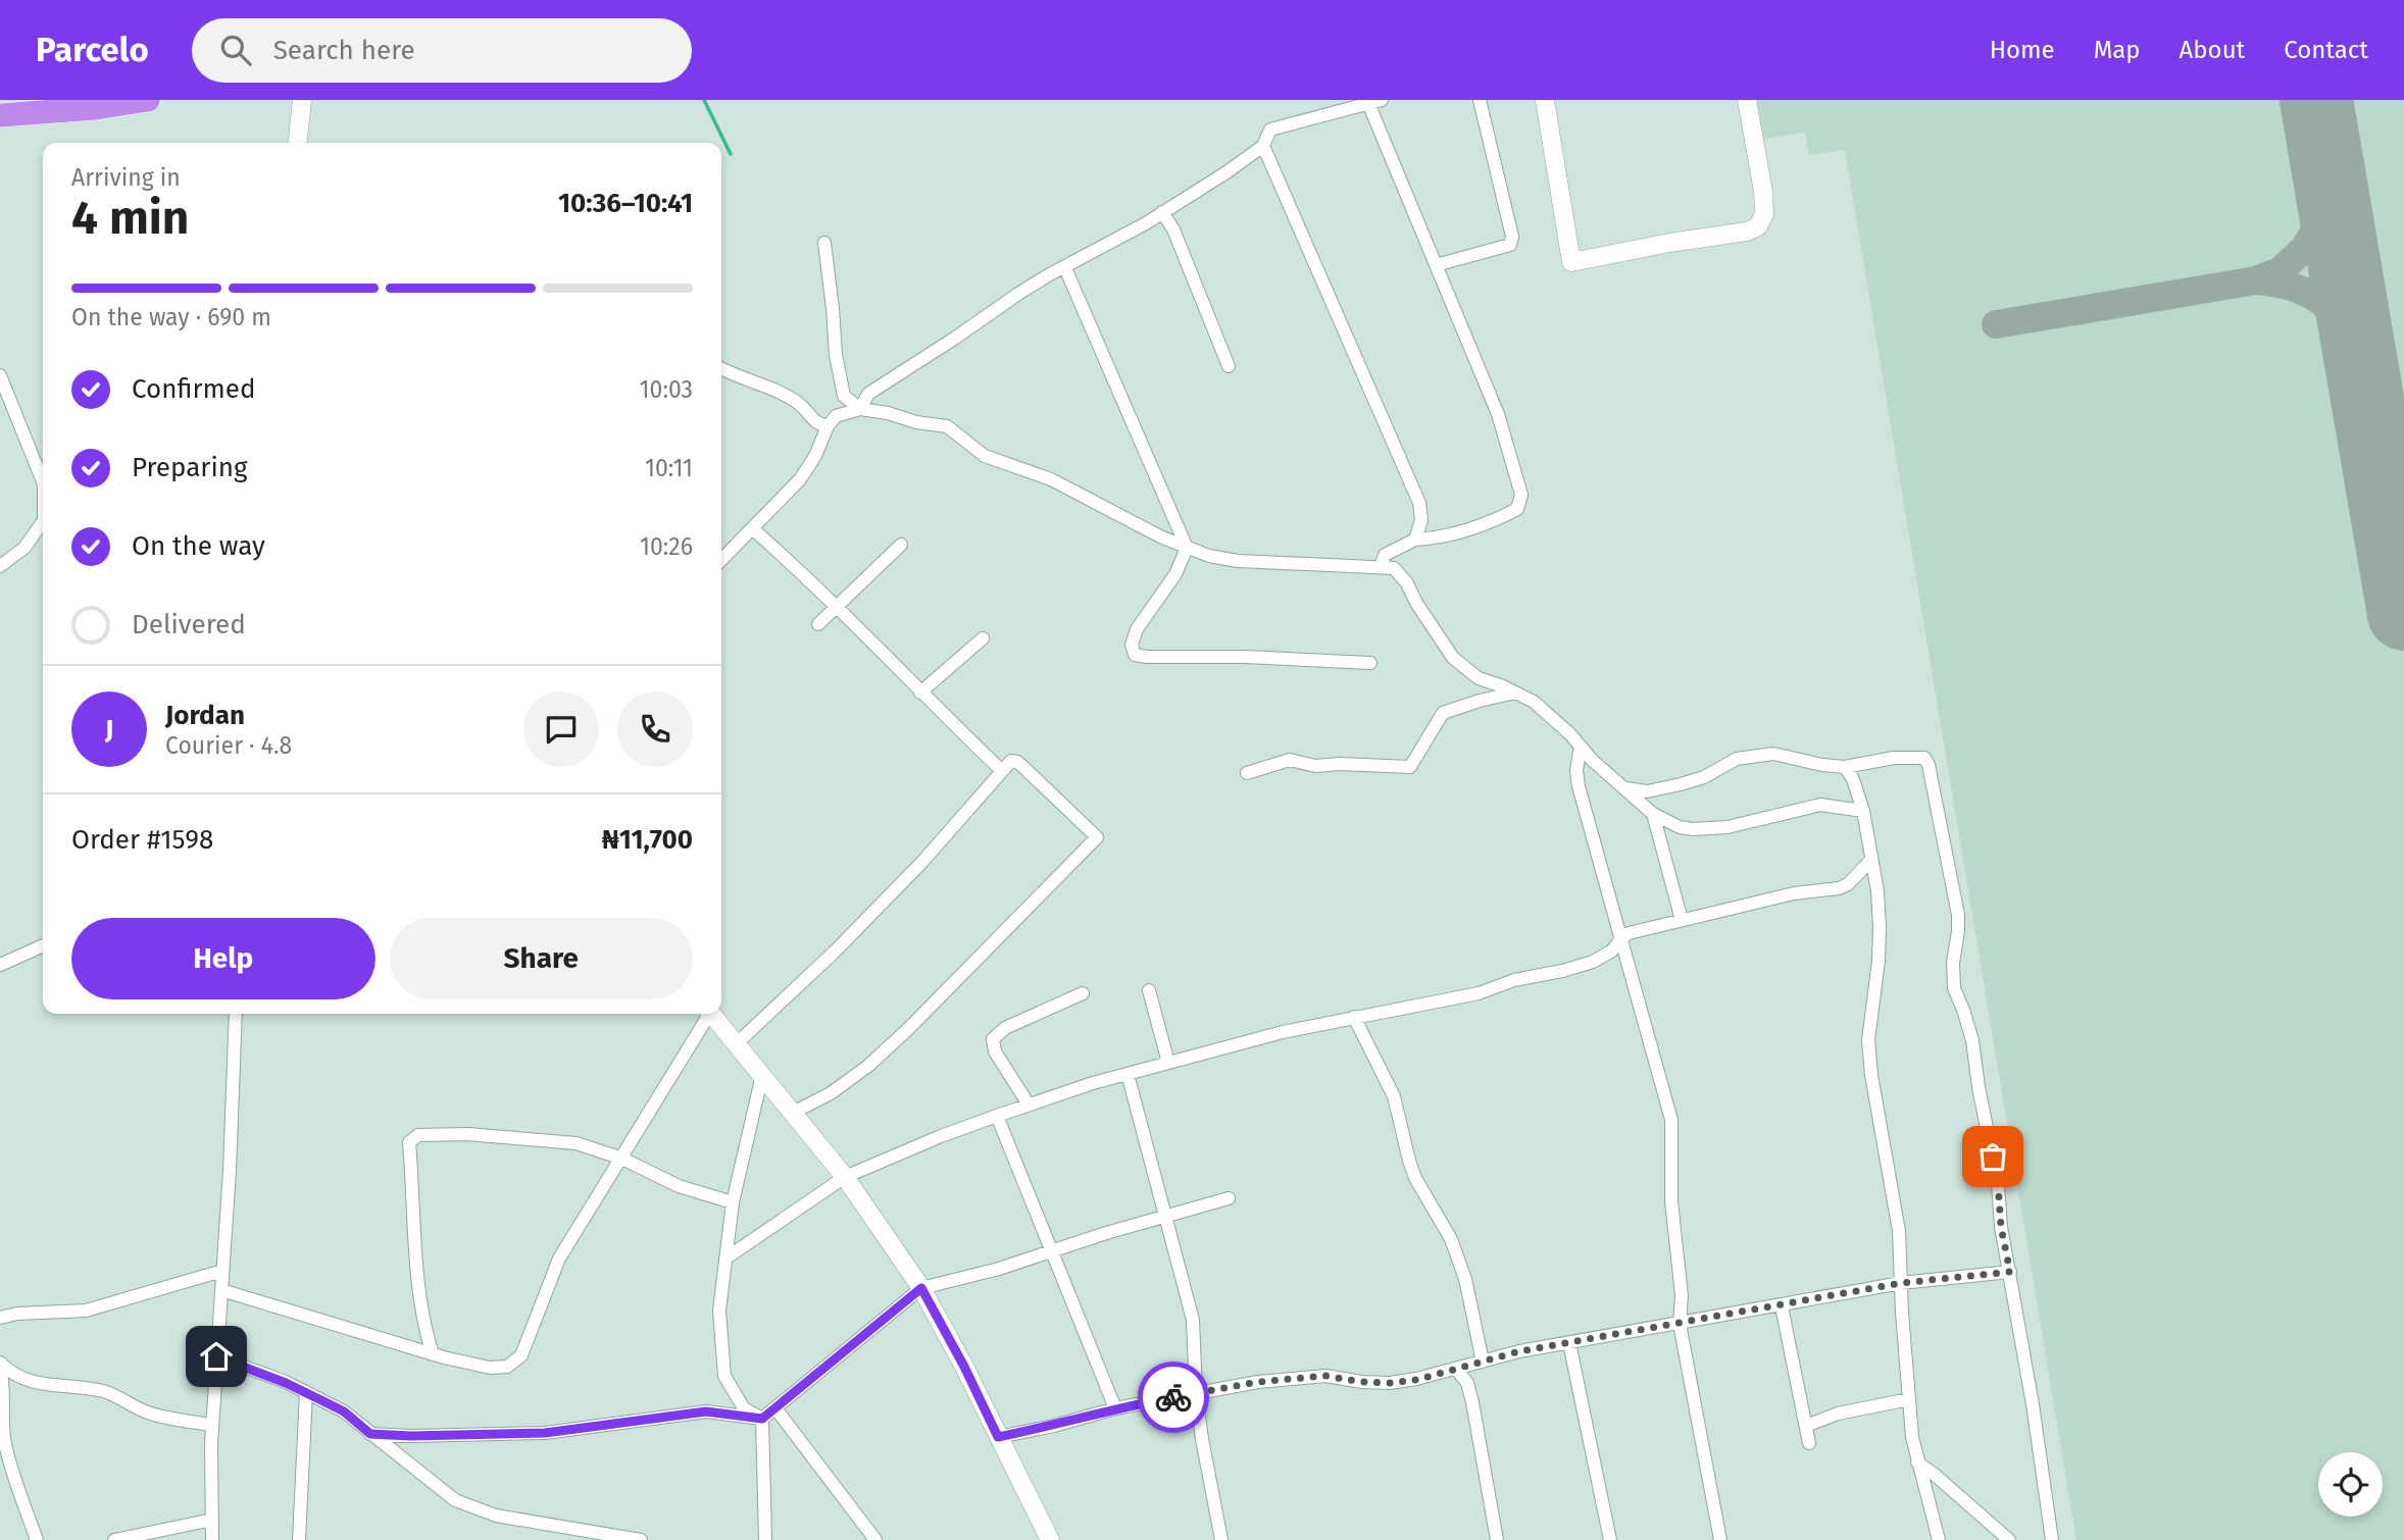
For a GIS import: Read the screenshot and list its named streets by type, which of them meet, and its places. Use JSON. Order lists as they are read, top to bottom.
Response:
{
  "page": {
    "header": "Parcelo",
    "search": "Search here",
    "nav": [
      "Home",
      "Map",
      "About",
      "Contact"
    ],
    "heading": ["4 min", "Arriving in", "10:36–10:41"],
    "panel": [
      "Jordan",
      "Courier · 4.8",
      "Order #1598",
      "₦11,700"
    ],
    "bar": "On the way · 690 m",
    "list": [
      ["Confirmed", "10:03"],
      ["Preparing", "10:11"],
      ["On the way", "10:26"],
      "Delivered"
    ],
    "round": "J",
    "buttons": ["Help", "Share"]
  }
}
